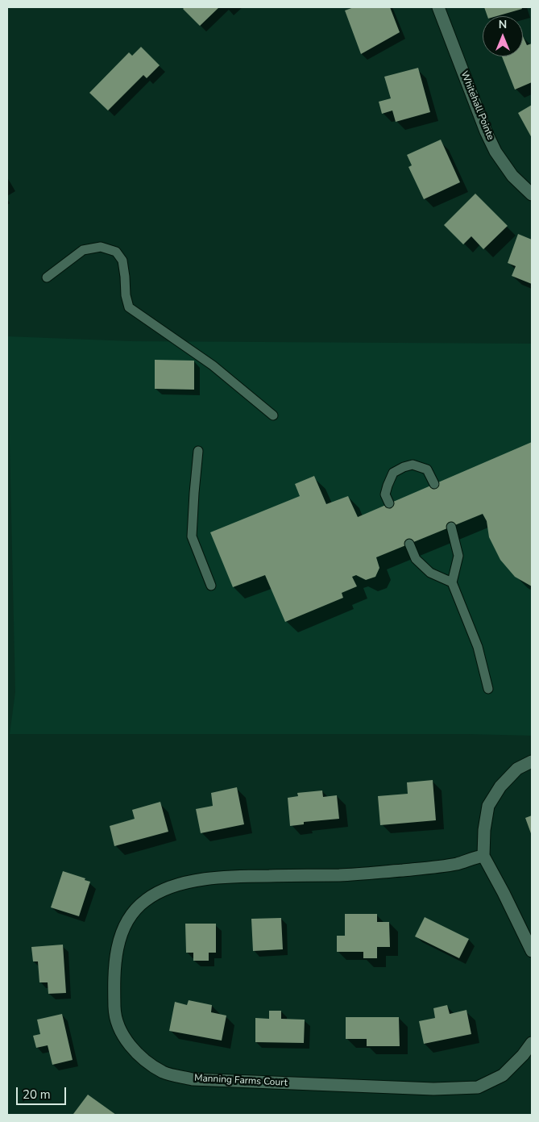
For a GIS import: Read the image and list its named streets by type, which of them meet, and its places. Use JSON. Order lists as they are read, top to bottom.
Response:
{
  "streets": {
    "street": ["Whitehall Pointe", "Manning Farms Court"]
  },
  "scale_bar": "20 m",
  "north": "top"
}
